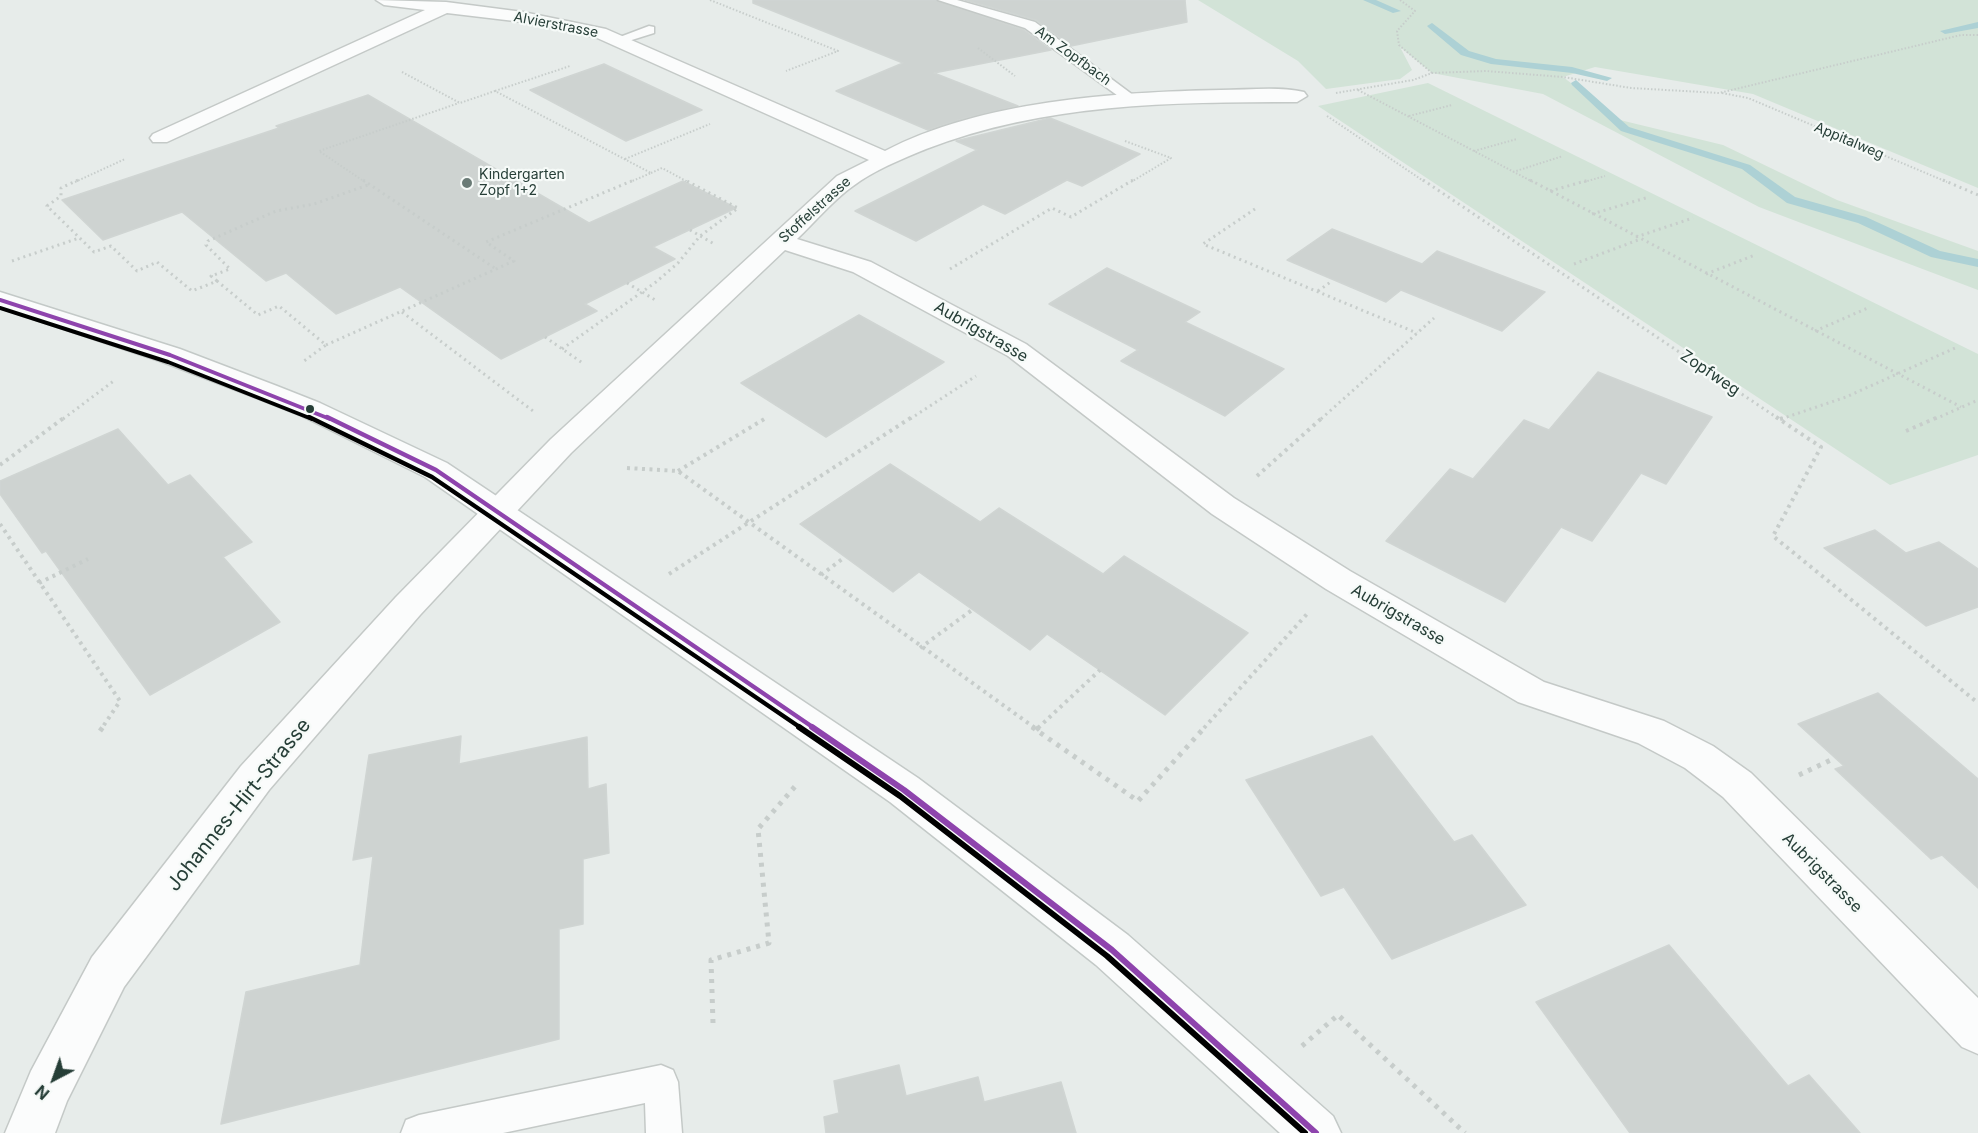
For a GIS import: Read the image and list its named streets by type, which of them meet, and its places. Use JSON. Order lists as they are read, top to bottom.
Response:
{
  "streets": {
    "street": [
      "Alvierstrasse",
      "Stoffelstrasse",
      "Aubrigstrasse",
      "Johannes-Hirt-Strasse"
    ],
    "lane": ["Am Zopfbach"],
    "path": ["Appitalweg", "Zopfweg"]
  },
  "crossings": [
    ["Alvierstrasse", "Stoffelstrasse"],
    ["Am Zopfbach", "Stoffelstrasse"],
    ["Stoffelstrasse", "Aubrigstrasse"],
    ["Stoffelstrasse", "Zopfweg"],
    ["Stoffelstrasse", "Johannes-Hirt-Strasse"]
  ],
  "places": ["Kindergarten Zopf 1+2"],
  "north": "bottom left"
}
